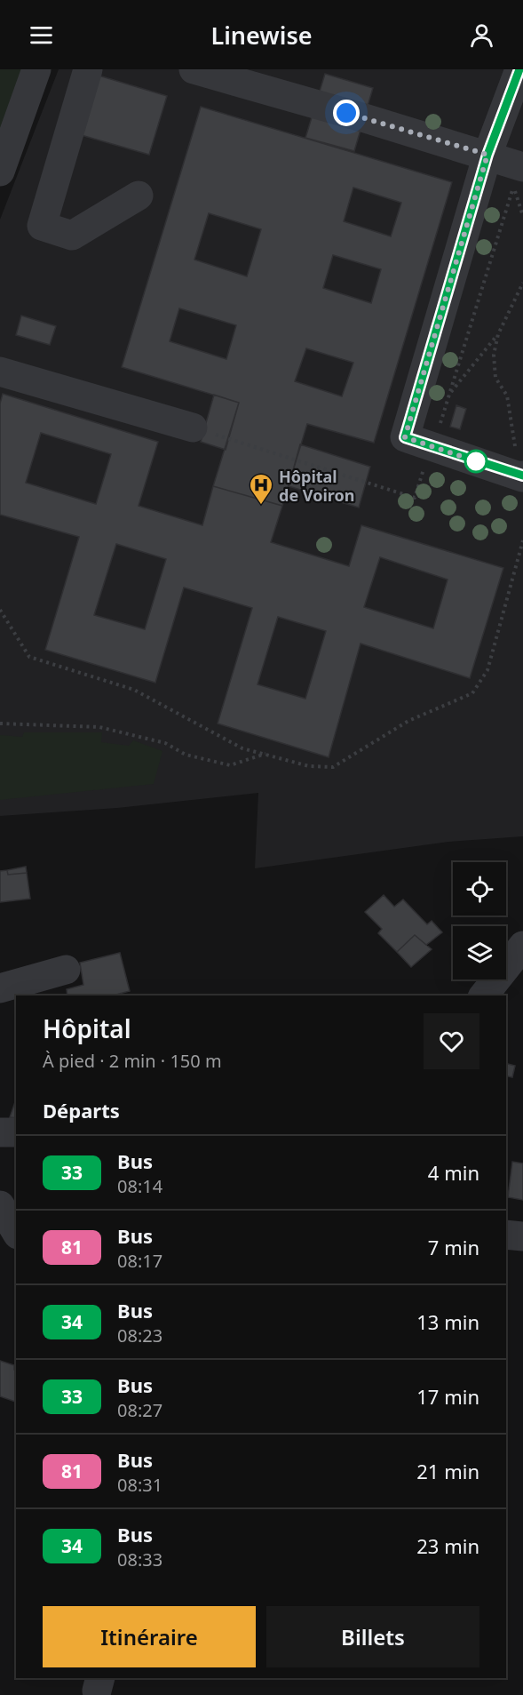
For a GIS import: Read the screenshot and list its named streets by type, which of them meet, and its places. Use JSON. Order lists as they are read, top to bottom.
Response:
{
  "places": {
    "hospital": ["Hôpital de Voiron"]
  },
  "lines": ["bus line 33"],
  "page": {
    "header": "Linewise",
    "heading": [
      ["Hôpital", "À pied · 2 min · 150 m"],
      "Départs"
    ],
    "list": [
      {
        "mark": "33",
        "name": "Bus",
        "note": "08:14",
        "value": "4 min"
      },
      {
        "mark": "81",
        "name": "Bus",
        "note": "08:17",
        "value": "7 min"
      },
      {
        "mark": "34",
        "name": "Bus",
        "note": "08:23",
        "value": "13 min"
      },
      {
        "mark": "33",
        "name": "Bus",
        "note": "08:27",
        "value": "17 min"
      },
      {
        "mark": "81",
        "name": "Bus",
        "note": "08:31",
        "value": "21 min"
      },
      {
        "mark": "34",
        "name": "Bus",
        "note": "08:33",
        "value": "23 min"
      }
    ],
    "buttons": ["Itinéraire", "Billets"]
  }
}
